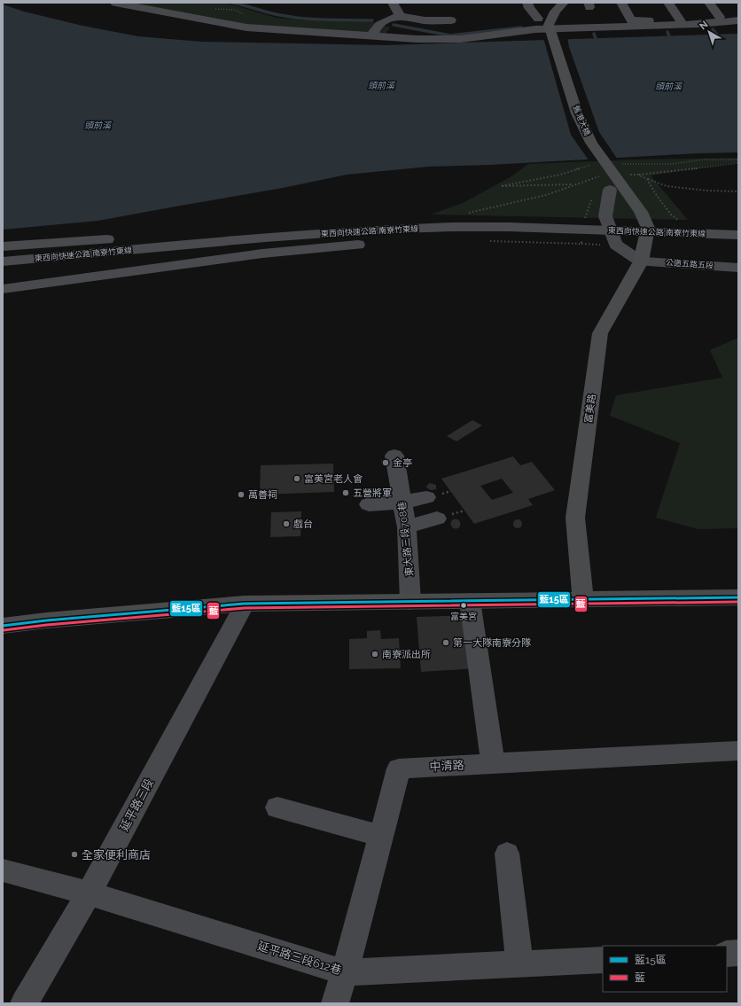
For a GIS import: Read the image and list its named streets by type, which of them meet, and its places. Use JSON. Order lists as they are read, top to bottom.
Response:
{
  "streets": {
    "highway": ["東西向快速公路 南寮竹東線"],
    "main road": ["舊港大橋", "富美路"],
    "street": [
      "公道五路五段",
      "東大路三段708巷",
      "中清路",
      "延平路三段",
      "延平路三段612巷"
    ]
  },
  "crossings": [
    ["舊港大橋", "富美路"],
    ["公道五路五段", "富美路"],
    ["中清路", "延平路三段612巷"],
    ["延平路三段", "延平路三段612巷"]
  ],
  "water": ["頭前溪"],
  "places": [
    "金亭",
    "富美宮老人會",
    "五營將軍",
    "萬善祠",
    "戲台",
    "富美宮",
    "第一大隊南寮分隊",
    "南寮派出所",
    "全家便利商店"
  ],
  "lines": ["transit line 藍15區", "transit line 藍"],
  "legend": ["藍15區", "藍"],
  "north": "top left"
}
